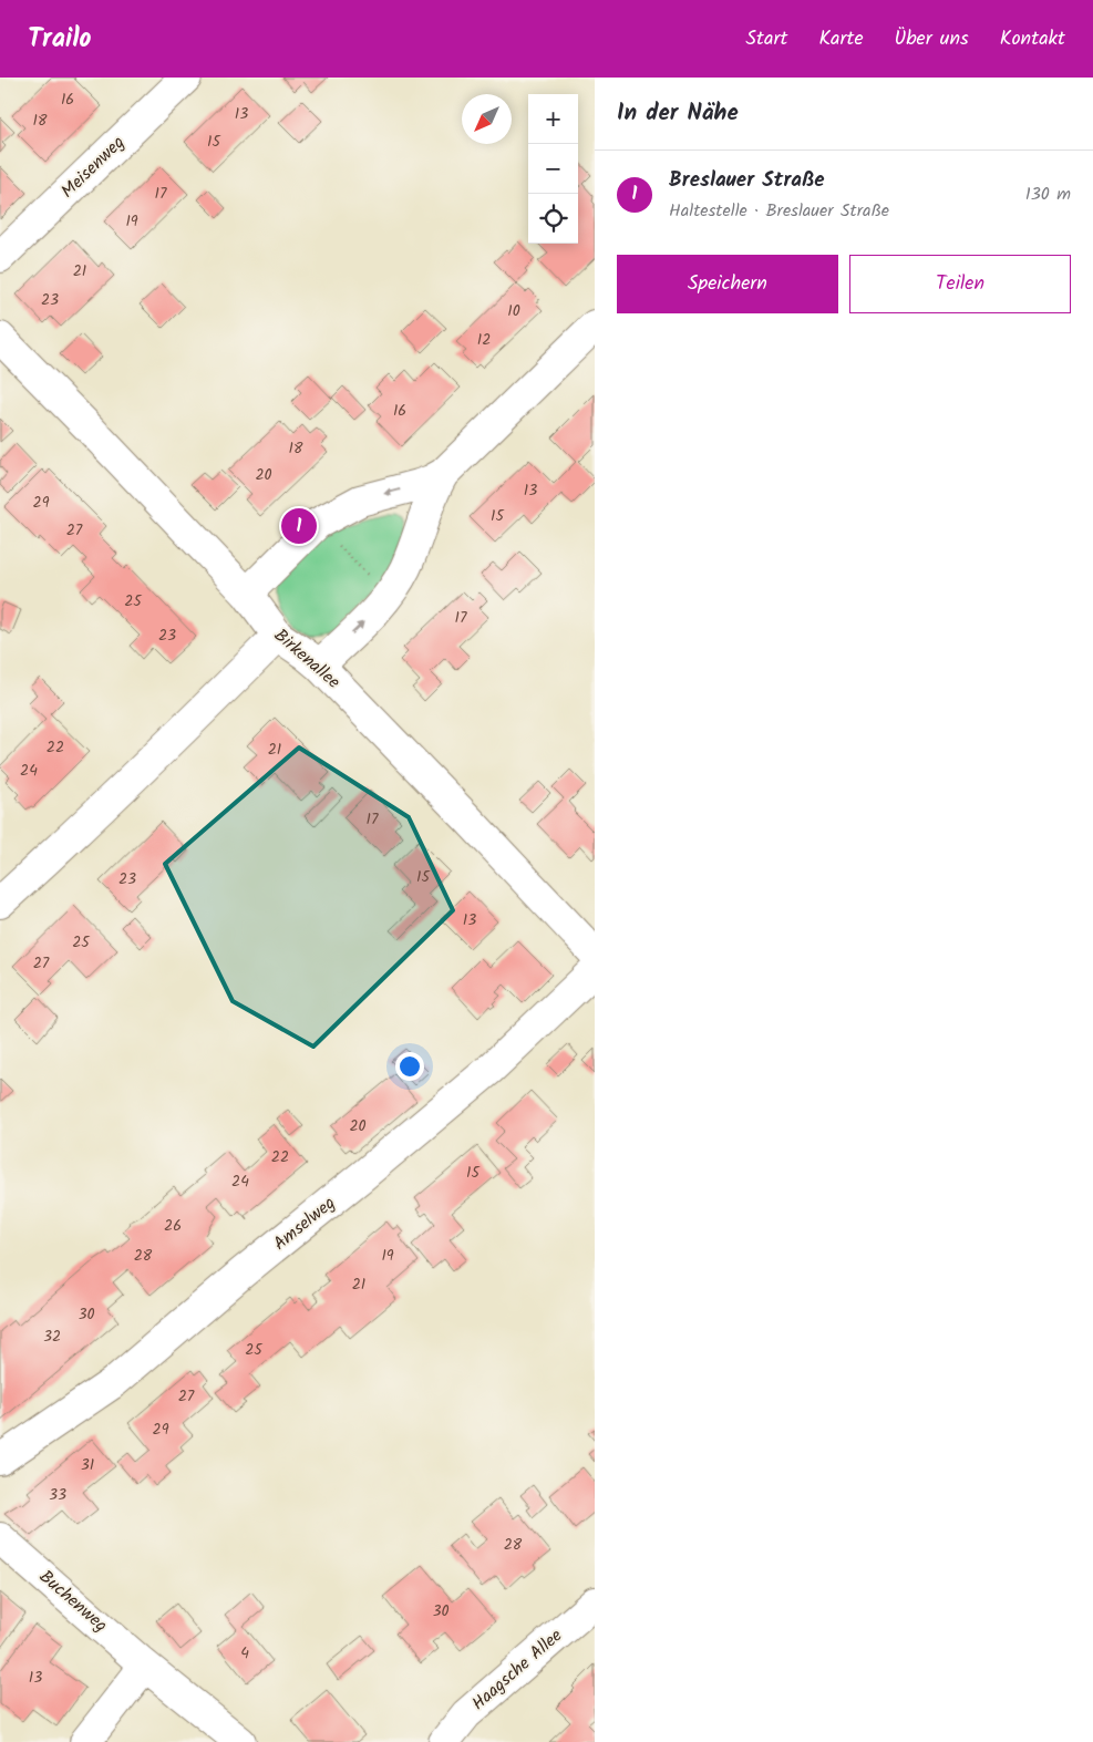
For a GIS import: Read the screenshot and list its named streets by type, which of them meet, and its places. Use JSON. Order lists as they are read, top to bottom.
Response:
{
  "streets": {
    "street": [
      "Meisenweg",
      "Birkenallee",
      "Amselweg",
      "Buchenweg",
      "Haagsche Allee"
    ]
  },
  "house_numbers": [
    "16",
    "13",
    "18",
    "15",
    "17",
    "19",
    "21",
    "23",
    "10",
    "12",
    "16",
    "18",
    "20",
    "13",
    "29",
    "15",
    "27",
    "25",
    "17",
    "23",
    "22",
    "21",
    "24",
    "17",
    "15",
    "23",
    "13",
    "25",
    "27",
    "20",
    "22",
    "15",
    "24",
    "26",
    "28",
    "19",
    "21",
    "30",
    "32",
    "25",
    "27",
    "29",
    "31",
    "33",
    "28",
    "30",
    "4",
    "13"
  ],
  "north": "bottom left",
  "page": {
    "header": "Trailo",
    "nav": [
      "Start",
      "Karte",
      "Über uns",
      "Kontakt"
    ],
    "heading": "In der Nähe",
    "map_buttons": ["+", "−"],
    "list": [
      {
        "mark": "1",
        "name": "Breslauer Straße",
        "note": "Haltestelle · Breslauer Straße",
        "value": "130 m"
      }
    ],
    "buttons": ["Speichern", "Teilen"],
    "pins": "1"
  }
}
